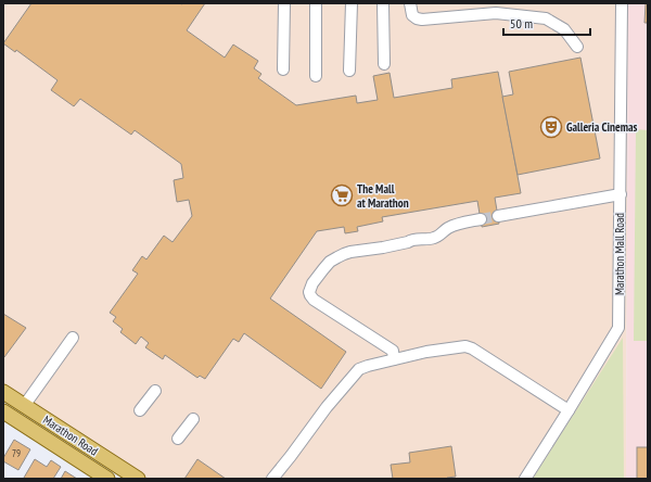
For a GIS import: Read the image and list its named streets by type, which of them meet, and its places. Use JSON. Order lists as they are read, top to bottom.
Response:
{
  "streets": {
    "main road": ["Marathon Road"],
    "lane": ["Marathon Mall Road"]
  },
  "places": {
    "theatre": ["Galleria Cinemas"],
    "supermarket": ["The Mall at Marathon"]
  },
  "house_numbers": ["79"],
  "scale_bar": "50 m"
}
